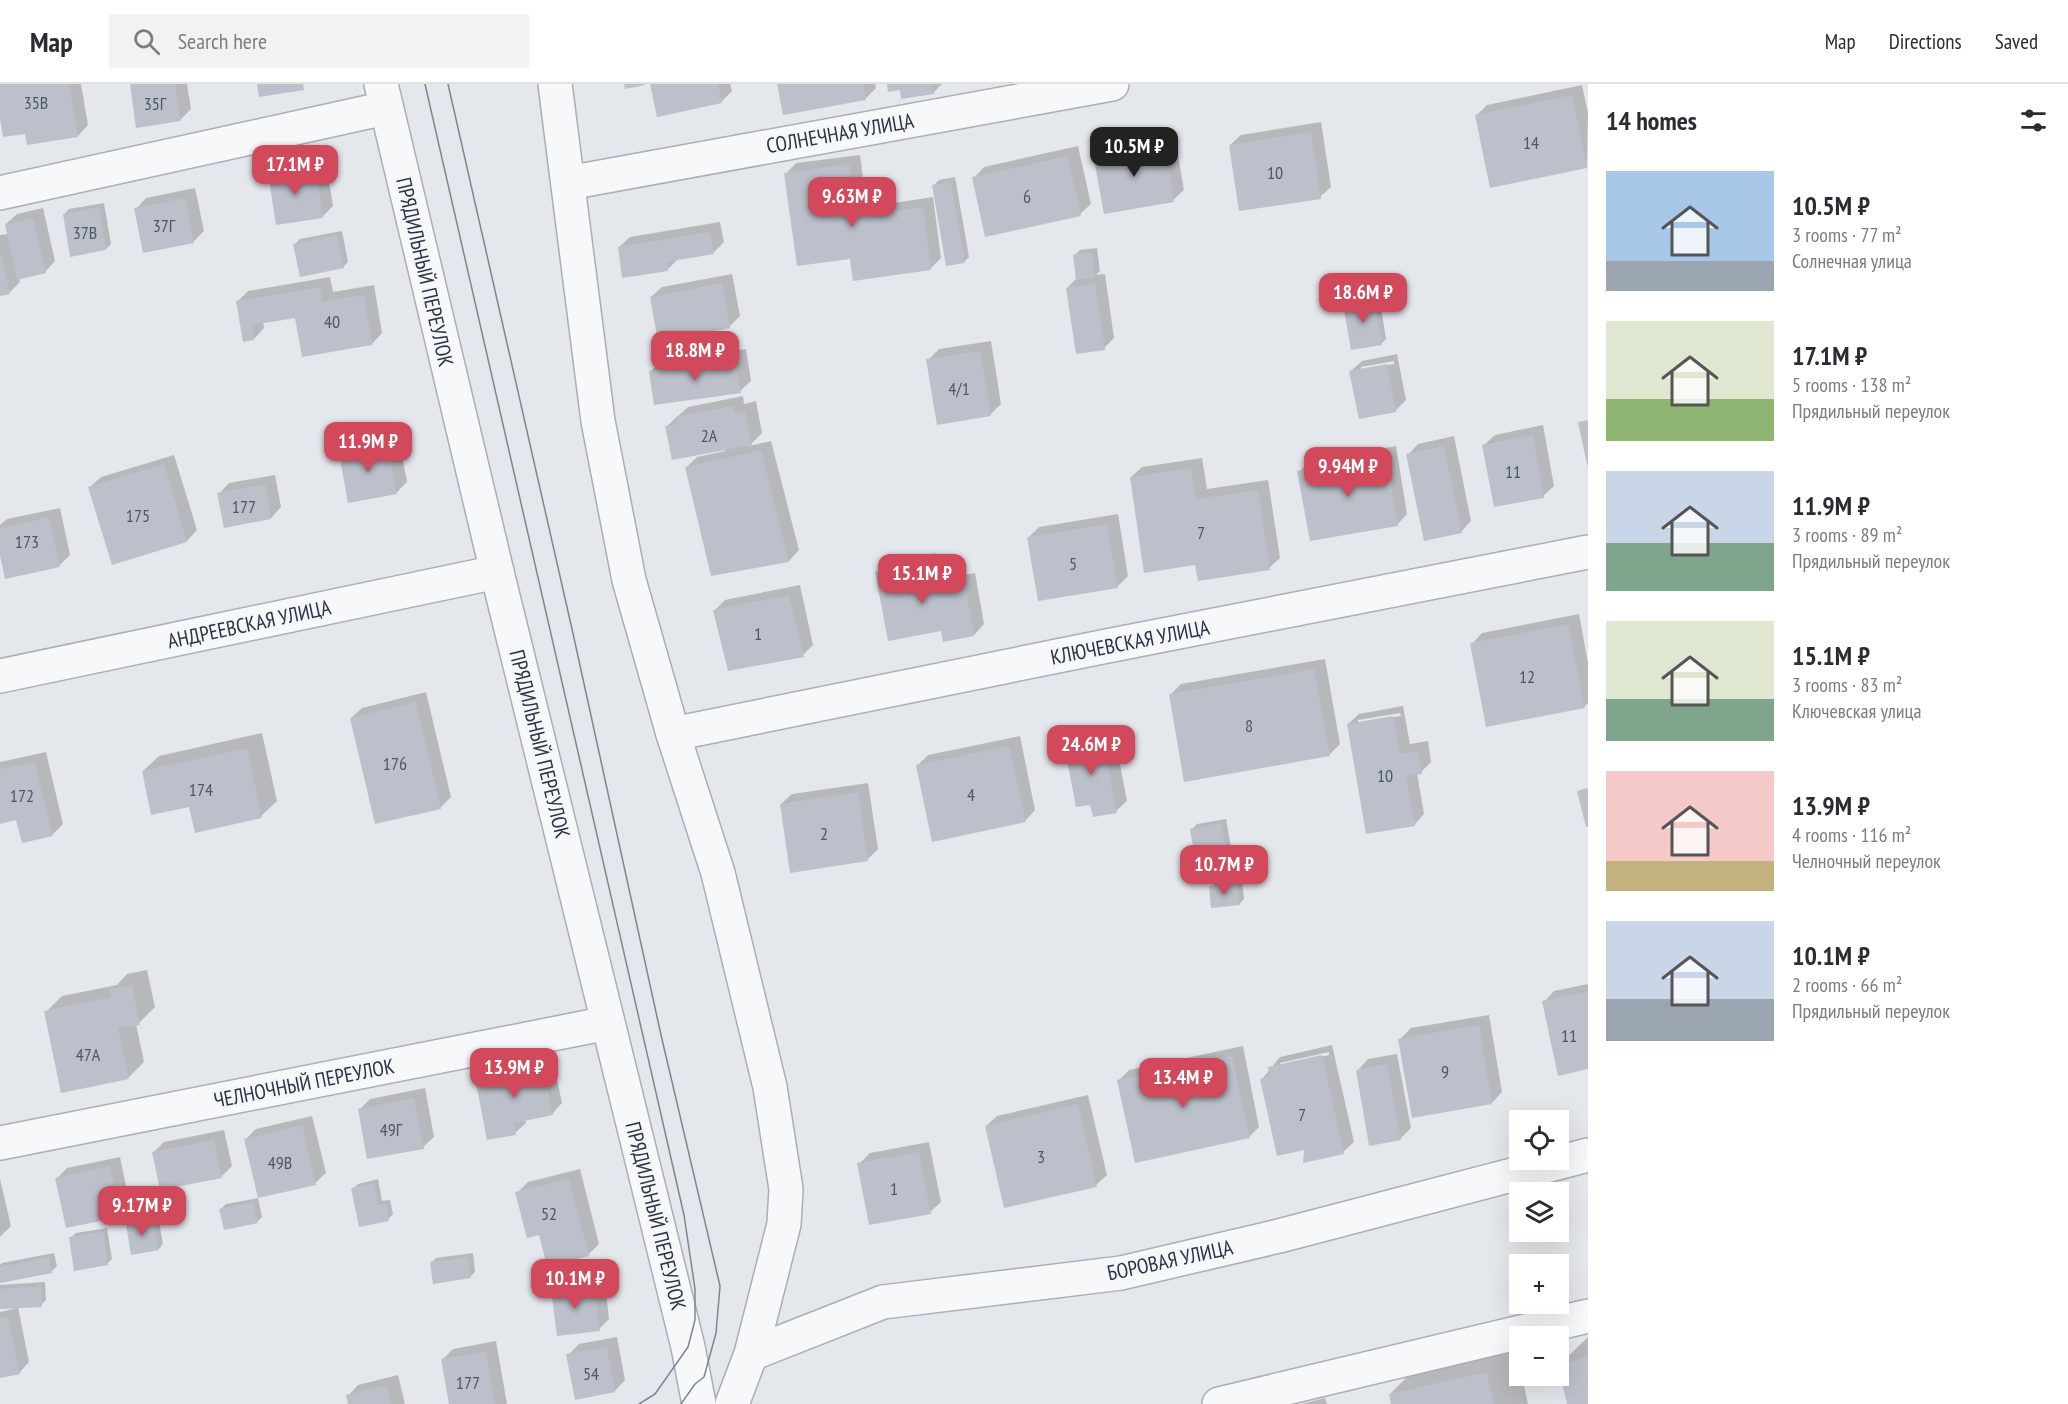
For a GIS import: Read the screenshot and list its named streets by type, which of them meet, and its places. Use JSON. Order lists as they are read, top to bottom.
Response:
{
  "streets": {
    "street": [
      "СОЛНЕЧНАЯ УЛИЦА",
      "ПРЯДИЛЬНЫЙ ПЕРЕУЛОК",
      "АНДРЕЕВСКАЯ УЛИЦА",
      "КЛЮЧЕВСКАЯ УЛИЦА",
      "ЧЕЛНОЧНЫЙ ПЕРЕУЛОК",
      "БОРОВАЯ УЛИЦА"
    ]
  },
  "crossings": [
    ["ПРЯДИЛЬНЫЙ ПЕРЕУЛОК", "АНДРЕЕВСКАЯ УЛИЦА"],
    ["ПРЯДИЛЬНЫЙ ПЕРЕУЛОК", "ЧЕЛНОЧНЫЙ ПЕРЕУЛОК"]
  ],
  "house_numbers": [
    "35В",
    "35Г",
    "14",
    "10",
    "6",
    "37Г",
    "37В",
    "40",
    "4/1",
    "2А",
    "11",
    "177",
    "175",
    "7",
    "173",
    "5",
    "1",
    "12",
    "8",
    "176",
    "10",
    "174",
    "4",
    "172",
    "2",
    "11",
    "47А",
    "9",
    "7",
    "49Г",
    "3",
    "49В",
    "1",
    "52",
    "54",
    "177"
  ],
  "page": {
    "header": "Map",
    "search": "Search here",
    "nav": ["Map", "Directions", "Saved"],
    "heading": "14 homes",
    "price": [
      "10.5M ₽",
      "17.1M ₽",
      "9.63M ₽",
      "18.6M ₽",
      "18.8M ₽",
      "11.9M ₽",
      "9.94M ₽",
      "15.1M ₽",
      "24.6M ₽",
      "10.7M ₽",
      "13.9M ₽",
      "13.4M ₽",
      "9.17M ₽",
      "10.1M ₽"
    ],
    "list": [
      {
        "name": "10.5M ₽",
        "note": "3 rooms · 77 m² · Солнечная улица"
      },
      {
        "name": "17.1M ₽",
        "note": "5 rooms · 138 m² · Прядильный переулок"
      },
      {
        "name": "11.9M ₽",
        "note": "3 rooms · 89 m² · Прядильный переулок"
      },
      {
        "name": "15.1M ₽",
        "note": "3 rooms · 83 m² · Ключевская улица"
      },
      {
        "name": "13.9M ₽",
        "note": "4 rooms · 116 m² · Челночный переулок"
      },
      {
        "name": "10.1M ₽",
        "note": "2 rooms · 66 m² · Прядильный переулок"
      }
    ],
    "map_buttons": ["+", "−"]
  }
}
